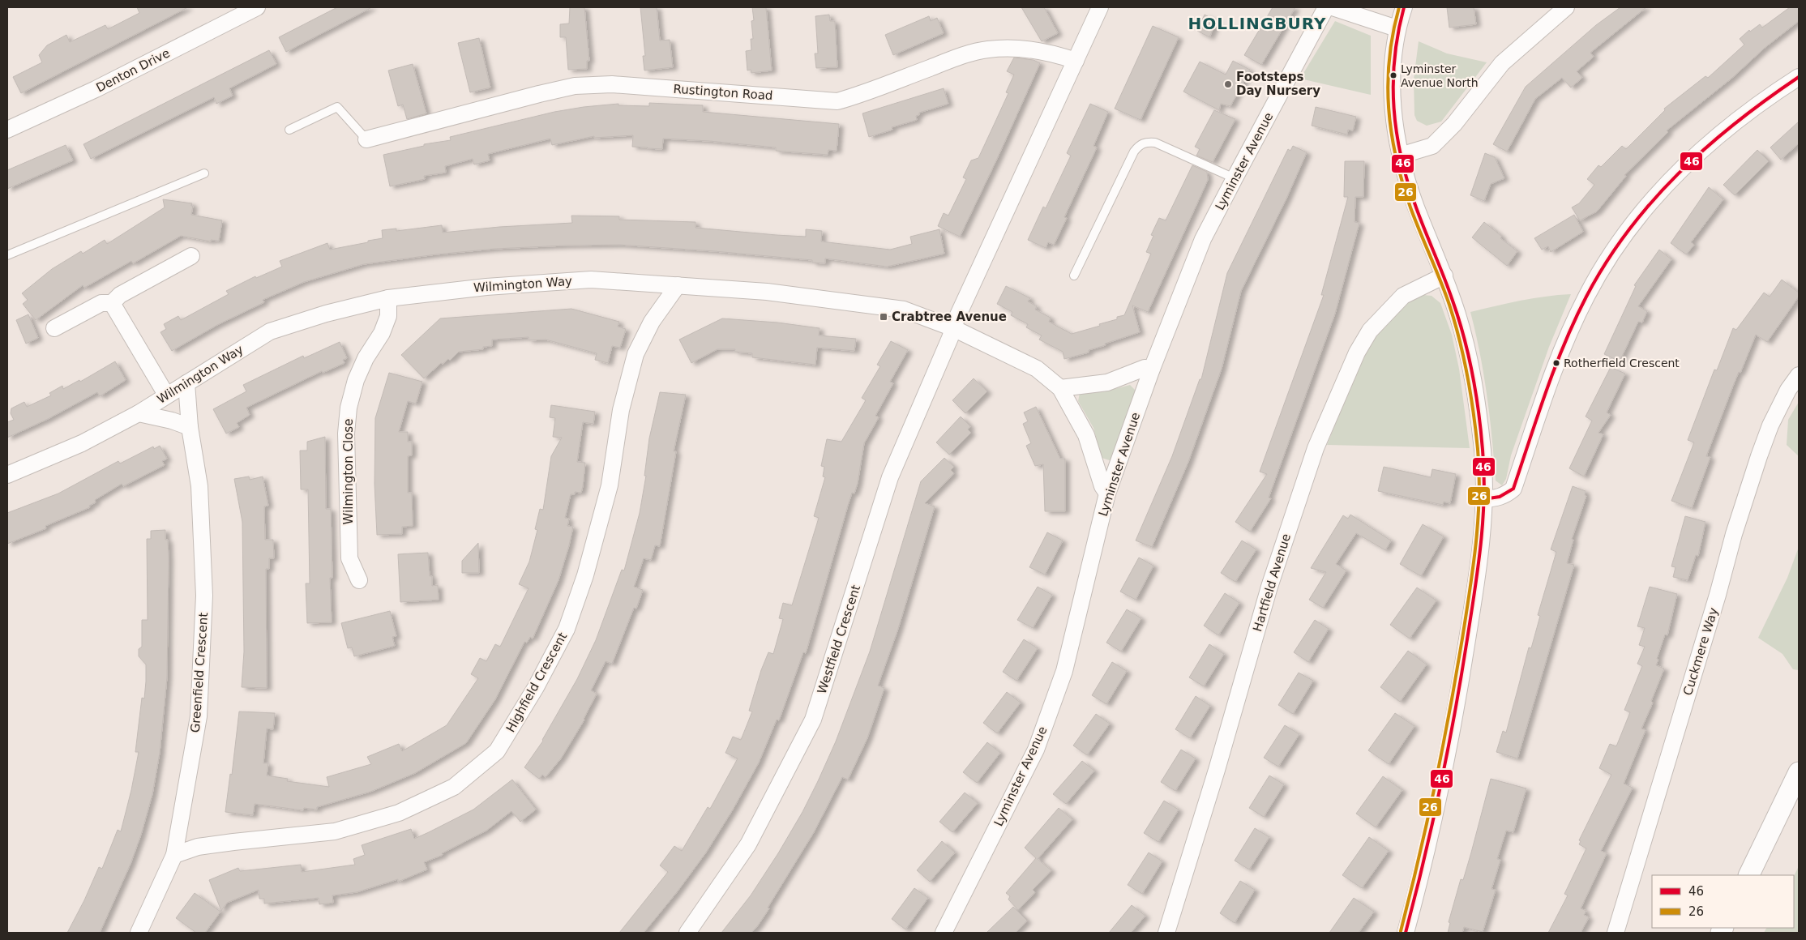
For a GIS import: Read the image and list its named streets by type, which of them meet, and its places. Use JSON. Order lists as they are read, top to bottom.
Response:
{
  "streets": {
    "street": [
      "Denton Drive",
      "Rustington Road",
      "Lyminster Avenue",
      "Wilmington Way",
      "Wilmington Close",
      "Hartfield Avenue",
      "Westfield Crescent",
      "Cuckmere Way",
      "Greenfield Crescent",
      "Highfield Crescent"
    ]
  },
  "crossings": [
    ["Lyminster Avenue", "Wilmington Way"],
    ["Wilmington Way", "Wilmington Close"],
    ["Wilmington Way", "Westfield Crescent"],
    ["Wilmington Way", "Greenfield Crescent"],
    ["Wilmington Way", "Highfield Crescent"],
    ["Greenfield Crescent", "Highfield Crescent"]
  ],
  "districts": ["HOLLINGBURY"],
  "places": {
    "other": ["Lyminster Avenue North", "Footsteps Day Nursery", "Rotherfield Crescent"],
    "transit": ["Crabtree Avenue"]
  },
  "lines": ["transit line 46", "transit line 26"],
  "legend": ["46", "26"]
}
